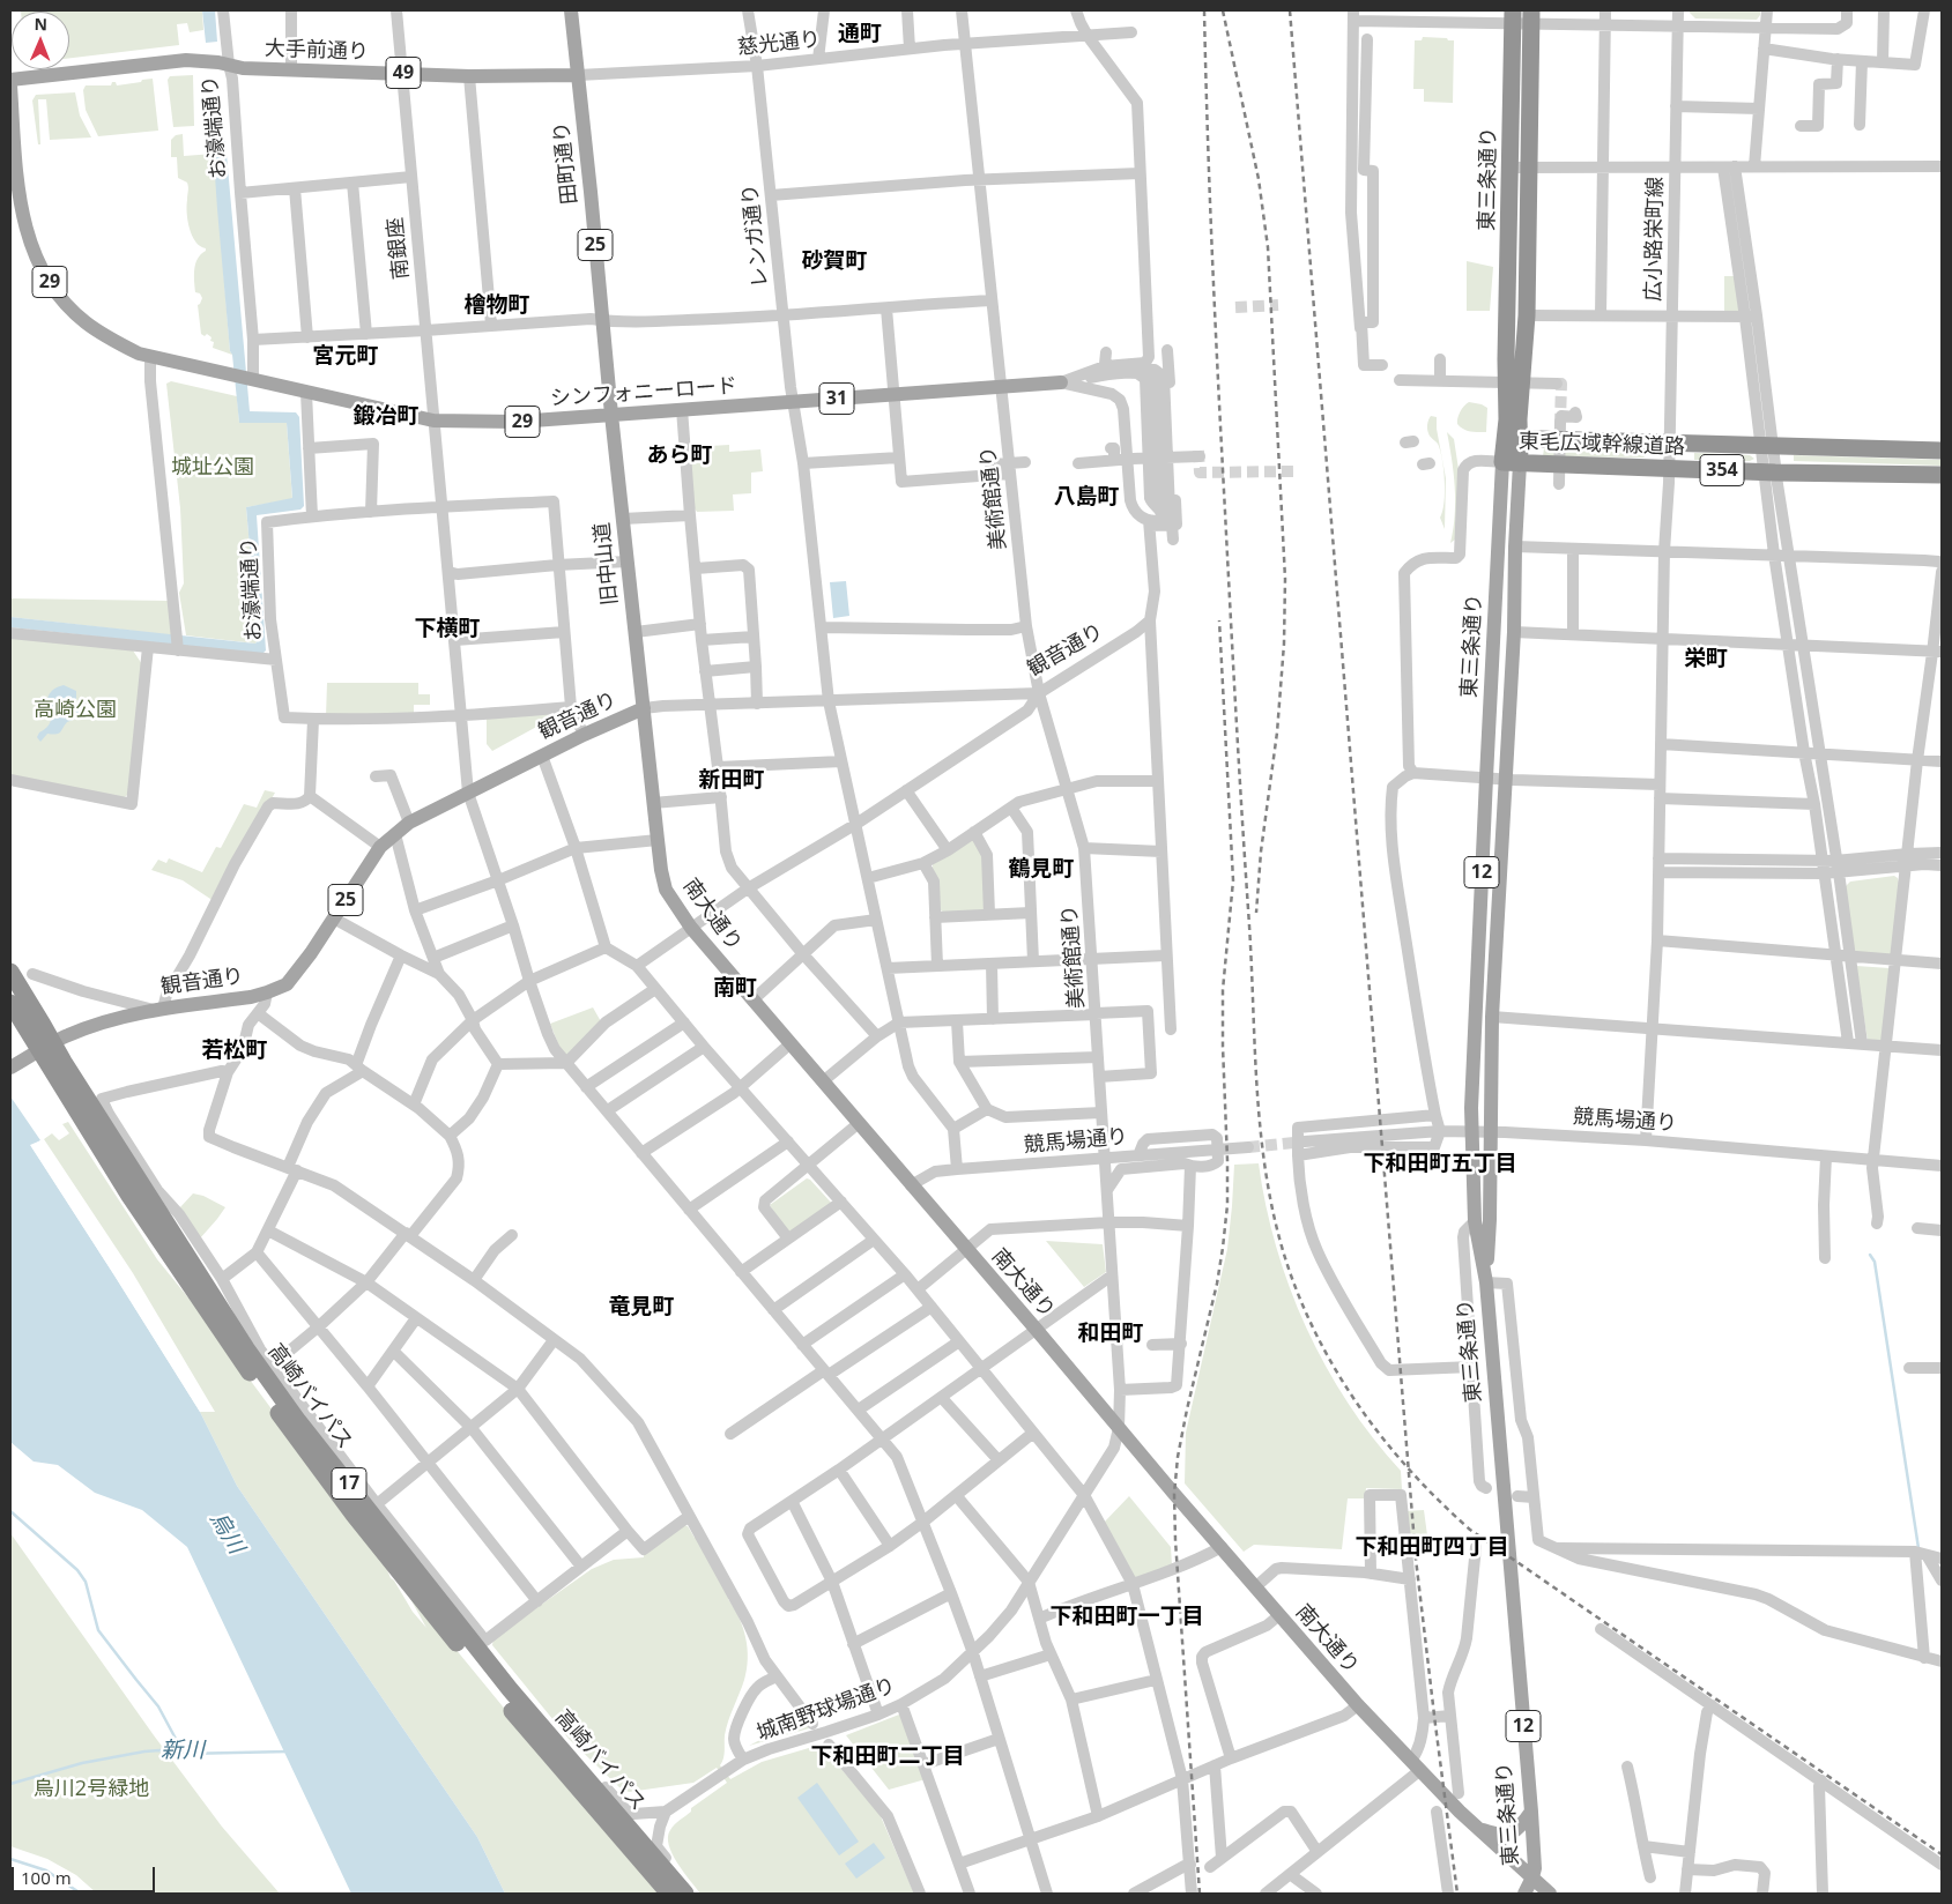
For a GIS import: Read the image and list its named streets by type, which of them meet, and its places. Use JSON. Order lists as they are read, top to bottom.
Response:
{
  "streets": {
    "highway": [
      "東三条通り",
      "東毛広域幹線道路",
      "354",
      "高崎バイパス",
      "17"
    ],
    "main road": [
      "大手前通り",
      "49",
      "田町通り",
      "25",
      "29",
      "シンフォニーロード",
      "31",
      "旧中山道",
      "観音通り",
      "12",
      "南大通り"
    ],
    "street": [
      "慈光通り",
      "お濠端通り",
      "レンガ通り",
      "広小路栄町線",
      "南銀座",
      "美術館通り",
      "競馬場通り",
      "城南野球場通り"
    ]
  },
  "crossings": [
    ["慈光通り", "大手前通り"],
    ["慈光通り", "田町通り"],
    ["慈光通り", "レンガ通り"],
    ["慈光通り", "美術館通り"],
    ["大手前通り", "49"],
    ["大手前通り", "お濠端通り"],
    ["大手前通り", "田町通り"],
    ["大手前通り", "南銀座"],
    ["49", "お濠端通り"],
    ["お濠端通り", "シンフォニーロード"],
    ["田町通り", "シンフォニーロード"],
    ["田町通り", "旧中山道"],
    ["東三条通り", "東毛広域幹線道路"],
    ["東三条通り", "南大通り"],
    ["東三条通り", "競馬場通り"],
    ["レンガ通り", "シンフォニーロード"],
    ["レンガ通り", "観音通り"],
    ["広小路栄町線", "東毛広域幹線道路"],
    ["広小路栄町線", "競馬場通り"],
    ["南銀座", "シンフォニーロード"],
    ["南銀座", "観音通り"],
    ["南銀座", "城南野球場通り"],
    ["シンフォニーロード", "美術館通り"],
    ["シンフォニーロード", "旧中山道"],
    ["美術館通り", "観音通り"],
    ["美術館通り", "南大通り"],
    ["美術館通り", "競馬場通り"],
    ["美術館通り", "城南野球場通り"],
    ["旧中山道", "観音通り"],
    ["旧中山道", "南大通り"],
    ["観音通り", "南大通り"],
    ["観音通り", "高崎バイパス"],
    ["南大通り", "競馬場通り"],
    ["南大通り", "城南野球場通り"]
  ],
  "districts": [
    "通町",
    "砂賀町",
    "檜物町",
    "宮元町",
    "鍛冶町",
    "あら町",
    "八島町",
    "下横町",
    "栄町",
    "新田町",
    "鶴見町",
    "南町",
    "若松町",
    "下和田町五丁目",
    "竜見町",
    "和田町",
    "下和田町四丁目",
    "下和田町一丁目",
    "下和田町二丁目"
  ],
  "water": ["烏川", "新川"],
  "parks": ["城址公園", "高崎公園", "烏川2号緑地"],
  "scale_bar": "100 m",
  "north": "top"
}
